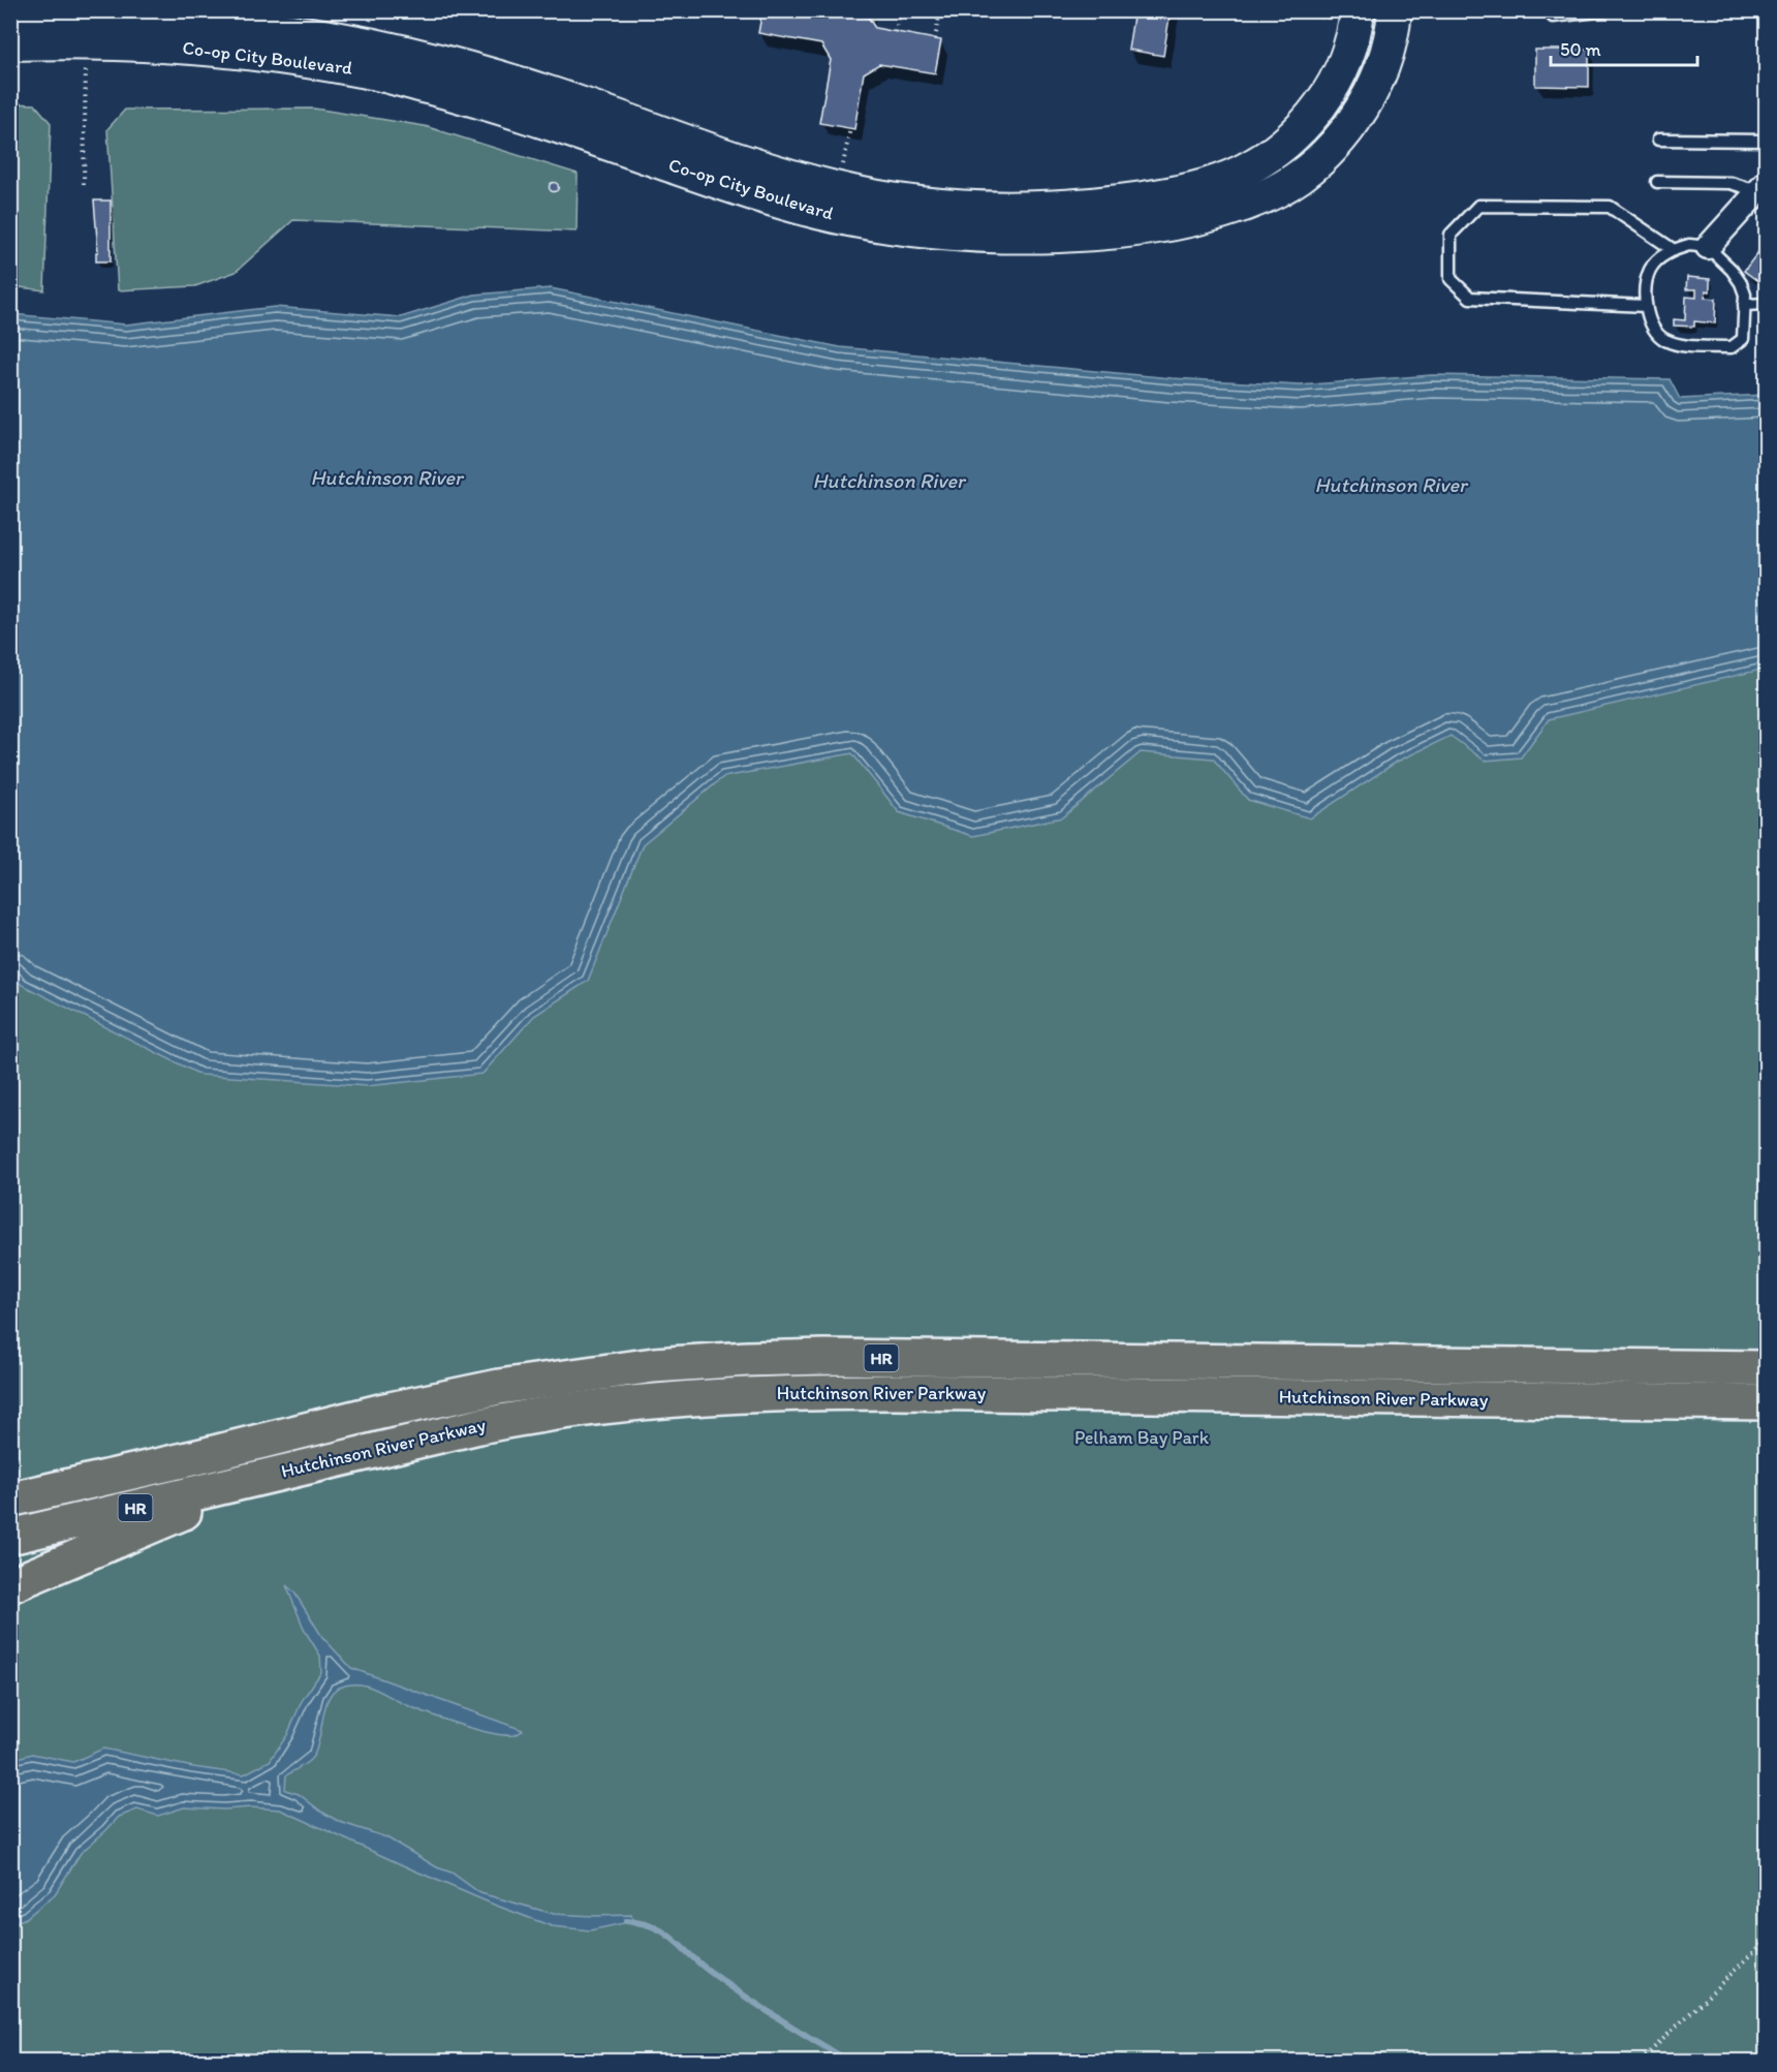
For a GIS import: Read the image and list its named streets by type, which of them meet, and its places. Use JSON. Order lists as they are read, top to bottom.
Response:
{
  "streets": {
    "highway": ["HR", "Hutchinson River Parkway"],
    "main road": ["Co-op City Boulevard"]
  },
  "water": ["Hutchinson River"],
  "parks": ["Pelham Bay Park"],
  "scale_bar": "50 m"
}
